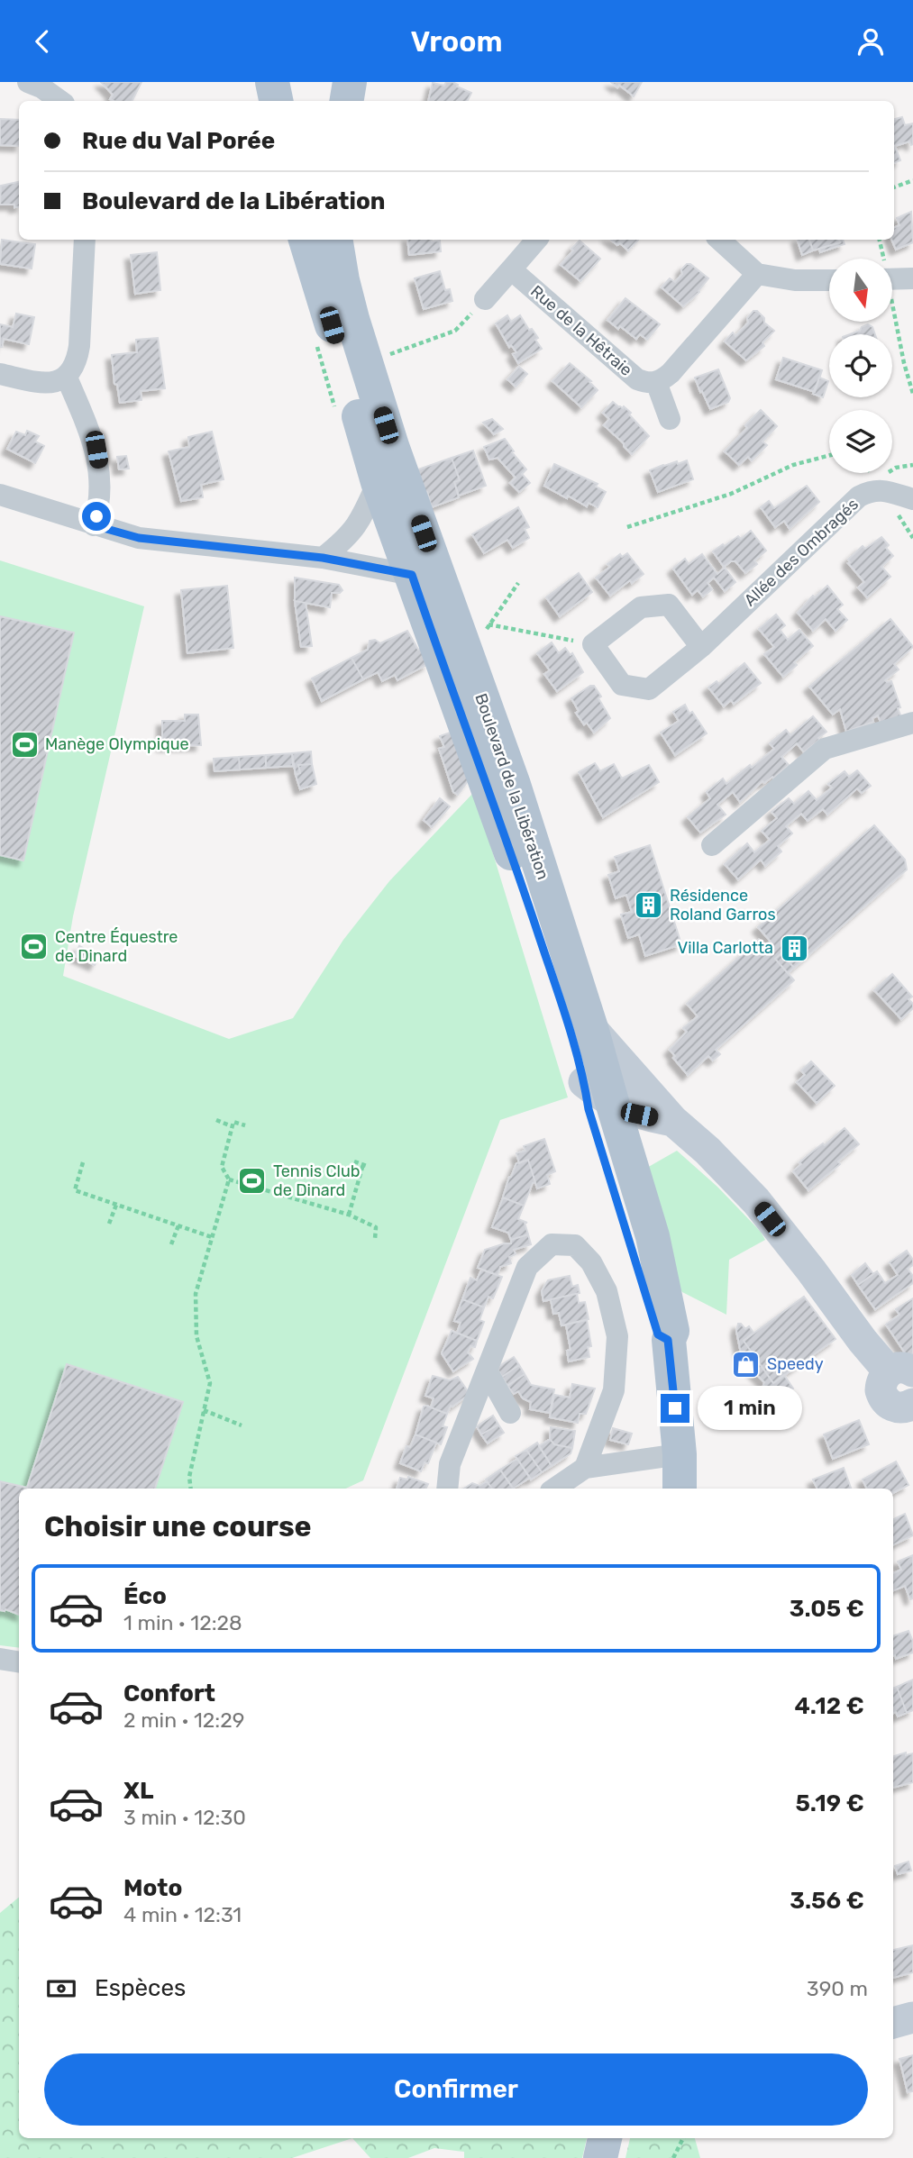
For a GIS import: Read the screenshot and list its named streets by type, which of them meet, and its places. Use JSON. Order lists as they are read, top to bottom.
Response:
{
  "streets": {
    "main road": ["Boulevard de la Libération"],
    "street": ["Rue de la Hêtraie", "Allée des Ombragés"]
  },
  "places": {
    "sports": ["Manège Olympique", "Centre Équestre de Dinard", "Tennis Club de Dinard"],
    "building": ["Résidence Roland Garros", "Villa Carlotta"],
    "shop": ["Speedy"]
  },
  "north": "bottom",
  "page": {
    "header": "Vroom",
    "banner": ["Rue du Val Porée", "Boulevard de la Libération"],
    "bubble": "1 min",
    "heading": "Choisir une course",
    "list": [
      {
        "name": "Éco",
        "note": "1 min · 12:28",
        "value": "3.05 €"
      },
      {
        "name": "Confort",
        "note": "2 min · 12:29",
        "value": "4.12 €"
      },
      {
        "name": "XL",
        "note": "3 min · 12:30",
        "value": "5.19 €"
      },
      {
        "name": "Moto",
        "note": "4 min · 12:31",
        "value": "3.56 €"
      }
    ],
    "pay": ["Espèces", "390 m"],
    "buttons": "Confirmer"
  }
}
